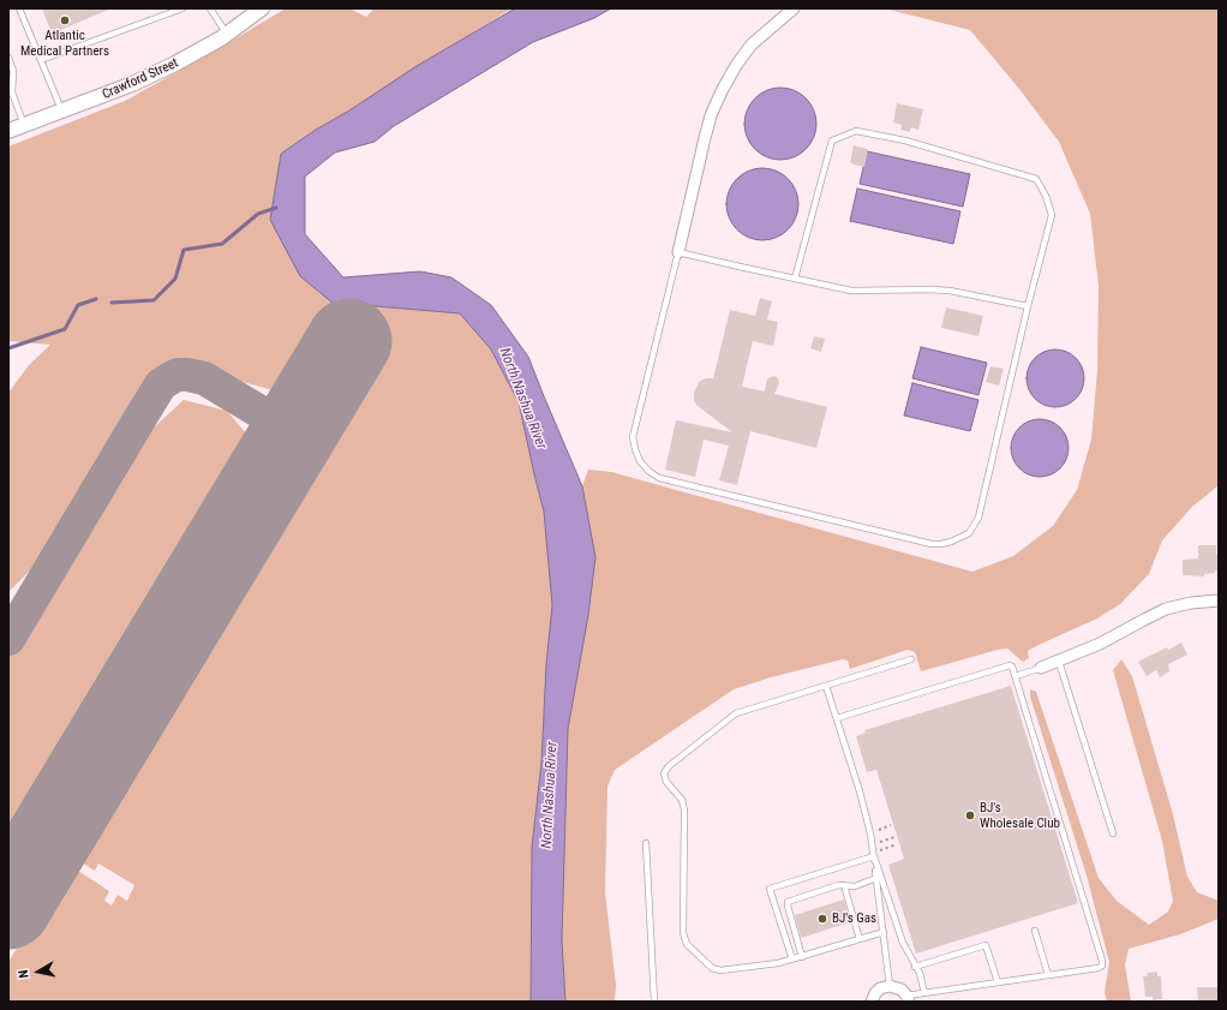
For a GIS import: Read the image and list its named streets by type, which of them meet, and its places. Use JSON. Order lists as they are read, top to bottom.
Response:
{
  "streets": {
    "main road": ["Crawford Street"]
  },
  "water": ["North Nashua River"],
  "places": ["Atlantic Medical Partners", "BJ's Wholesale Club", "BJ's Gas"],
  "north": "left"
}
